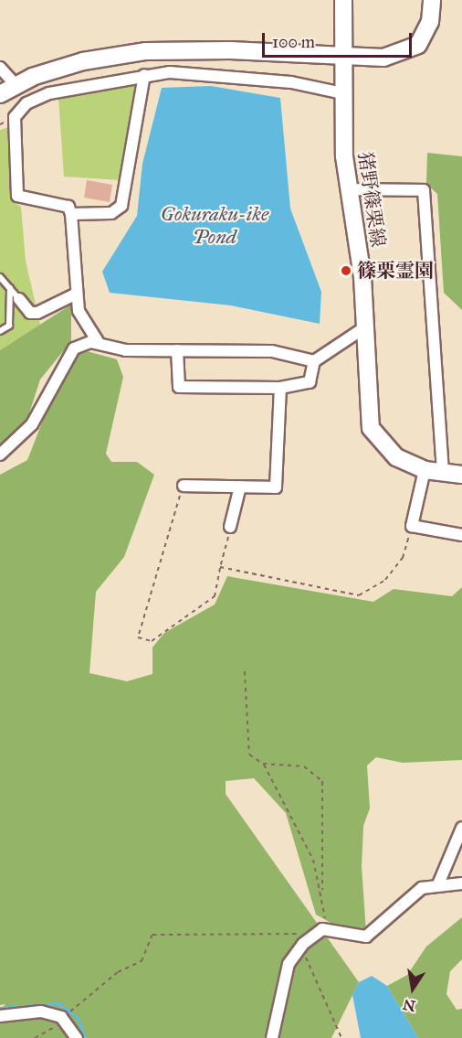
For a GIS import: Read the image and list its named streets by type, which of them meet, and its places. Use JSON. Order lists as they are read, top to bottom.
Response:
{
  "streets": {
    "main road": ["猪野篠栗線"]
  },
  "water": ["Gokuraku-ike Pond"],
  "places": ["篠栗霊園"],
  "scale_bar": "100 m",
  "north": "bottom"
}
